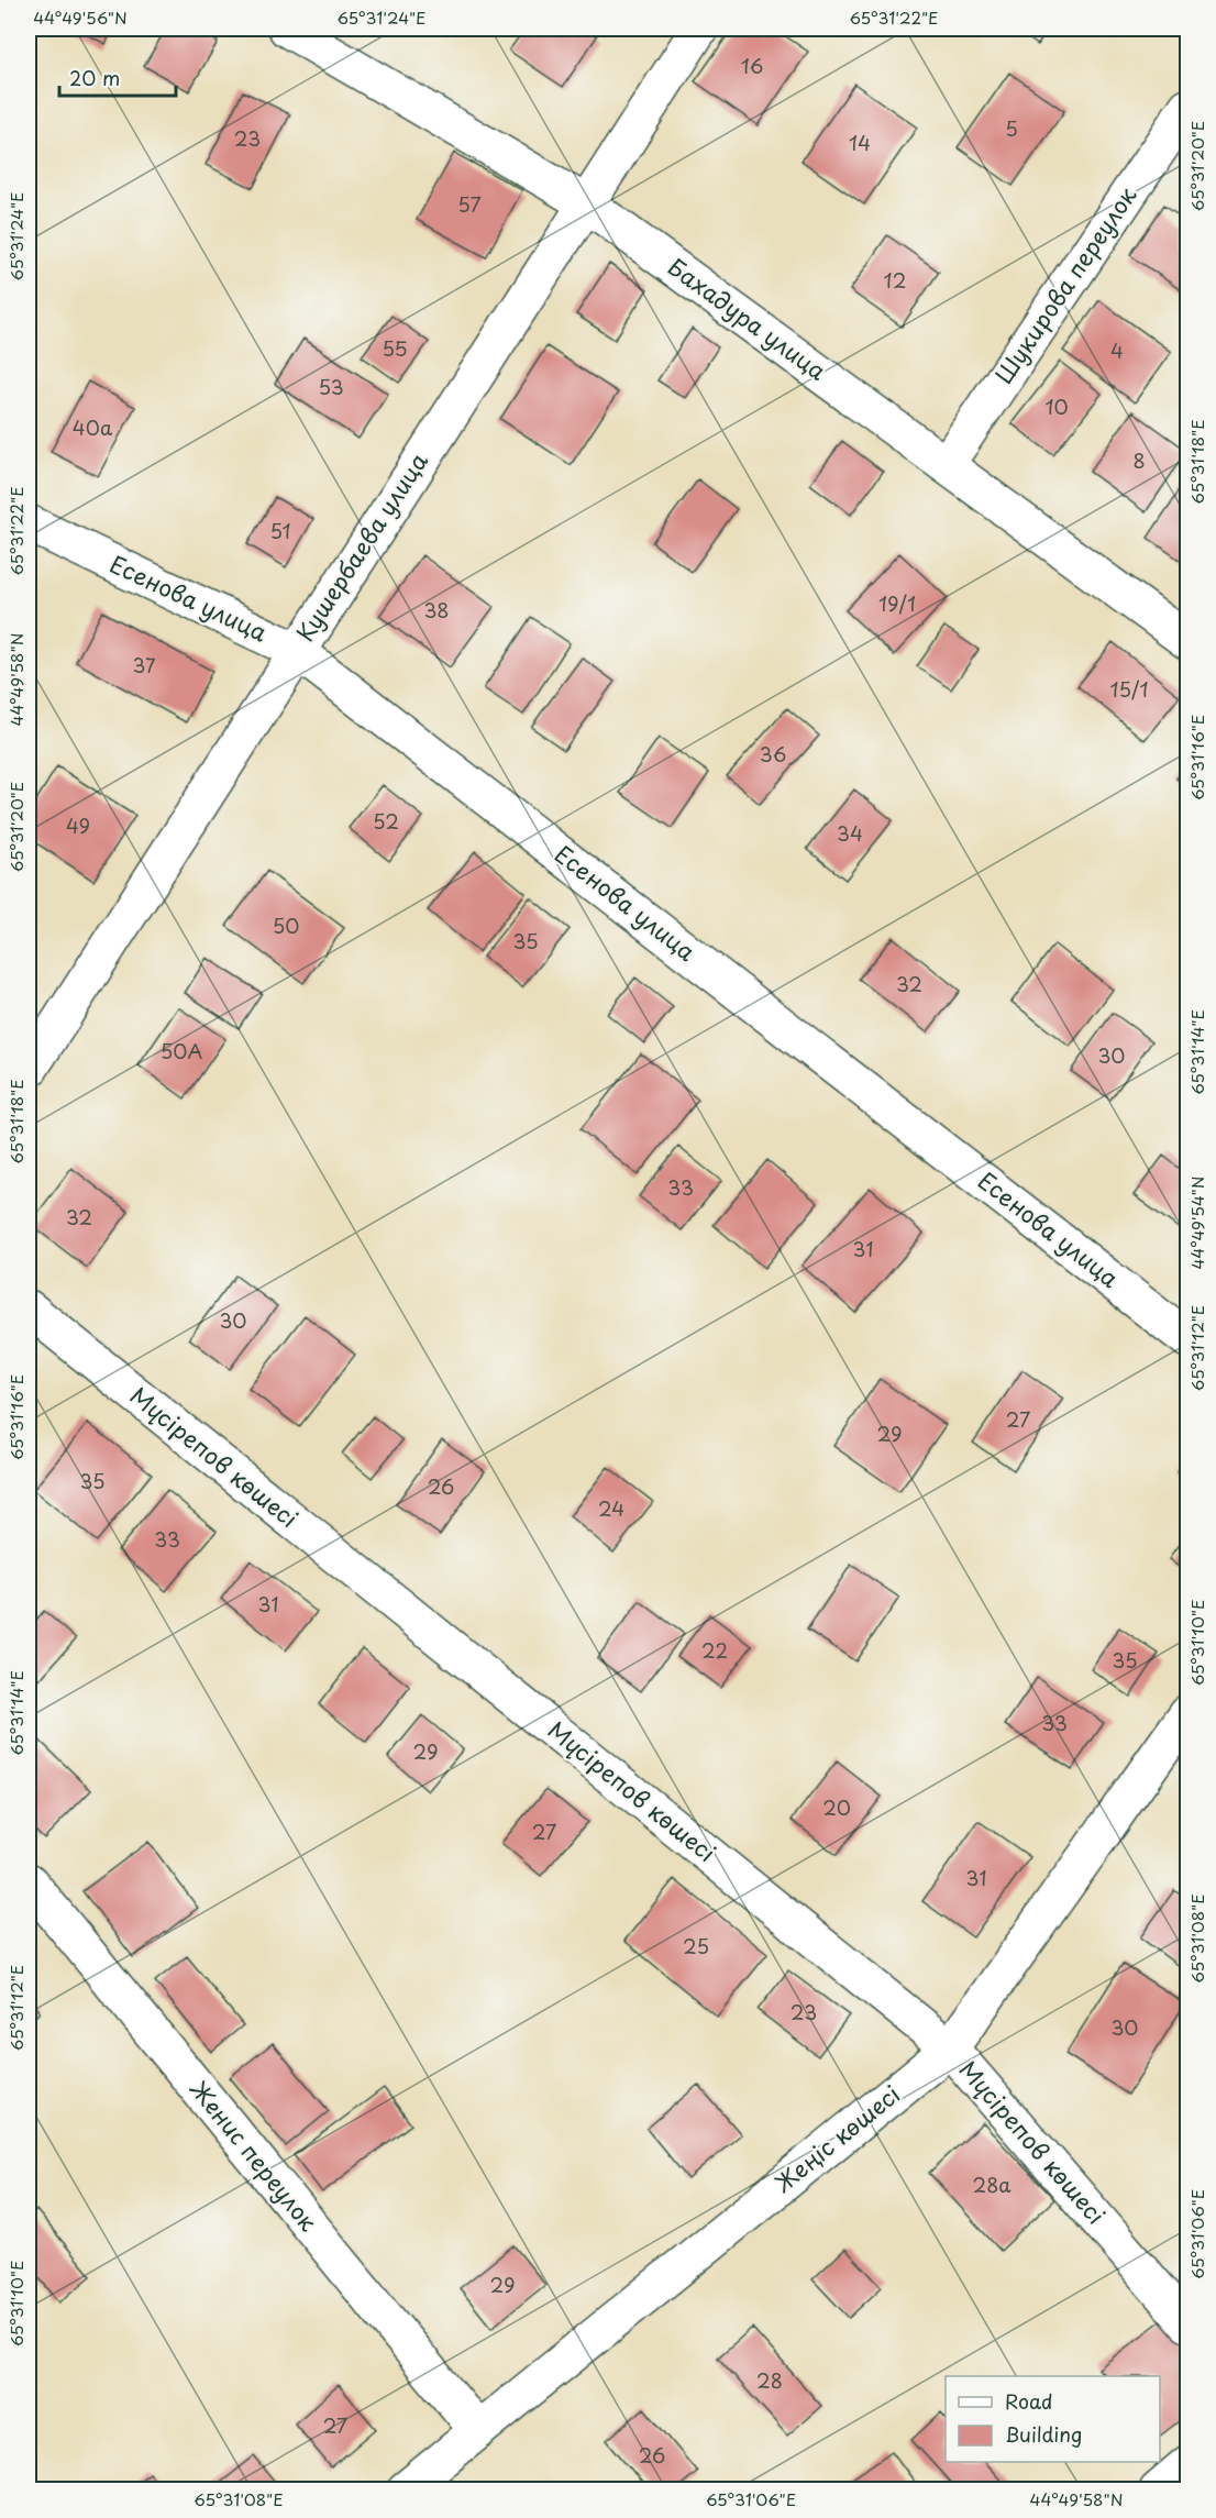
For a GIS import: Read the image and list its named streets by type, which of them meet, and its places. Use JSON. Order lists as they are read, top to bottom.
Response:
{
  "streets": {
    "street": [
      "Шукирова переулок",
      "Бахадура улица",
      "Кушербаева улица",
      "Есенова улица",
      "Мүсірепов көшесі",
      "Жеңіс көшесі",
      "Женис переулок"
    ]
  },
  "crossings": [
    ["Шукирова переулок", "Бахадура улица"],
    ["Бахадура улица", "Кушербаева улица"],
    ["Кушербаева улица", "Есенова улица"],
    ["Мүсірепов көшесі", "Жеңіс көшесі"],
    ["Жеңіс көшесі", "Женис переулок"]
  ],
  "house_numbers": [
    "16",
    "5",
    "23",
    "14",
    "57",
    "12",
    "55",
    "4",
    "53",
    "10",
    "40а",
    "8",
    "51",
    "19/1",
    "38",
    "37",
    "15/1",
    "36",
    "52",
    "49",
    "34",
    "50",
    "35",
    "32",
    "50А",
    "30",
    "33",
    "32",
    "31",
    "30",
    "27",
    "29",
    "35",
    "26",
    "24",
    "33",
    "31",
    "22",
    "35",
    "33",
    "29",
    "20",
    "27",
    "31",
    "25",
    "23",
    "30",
    "28а",
    "29",
    "28",
    "27",
    "26"
  ],
  "legend": ["Road", "Building"],
  "scale_bar": "20 m",
  "coordinates": [
    "44°49'56\"N",
    "65°31'24\"E",
    "65°31'22\"E",
    "65°31'20\"E",
    "65°31'18\"E",
    "44°49'58\"N",
    "65°31'16\"E",
    "65°31'14\"E",
    "44°49'54\"N",
    "65°31'12\"E",
    "65°31'10\"E",
    "65°31'08\"E",
    "65°31'06\"E"
  ]
}
